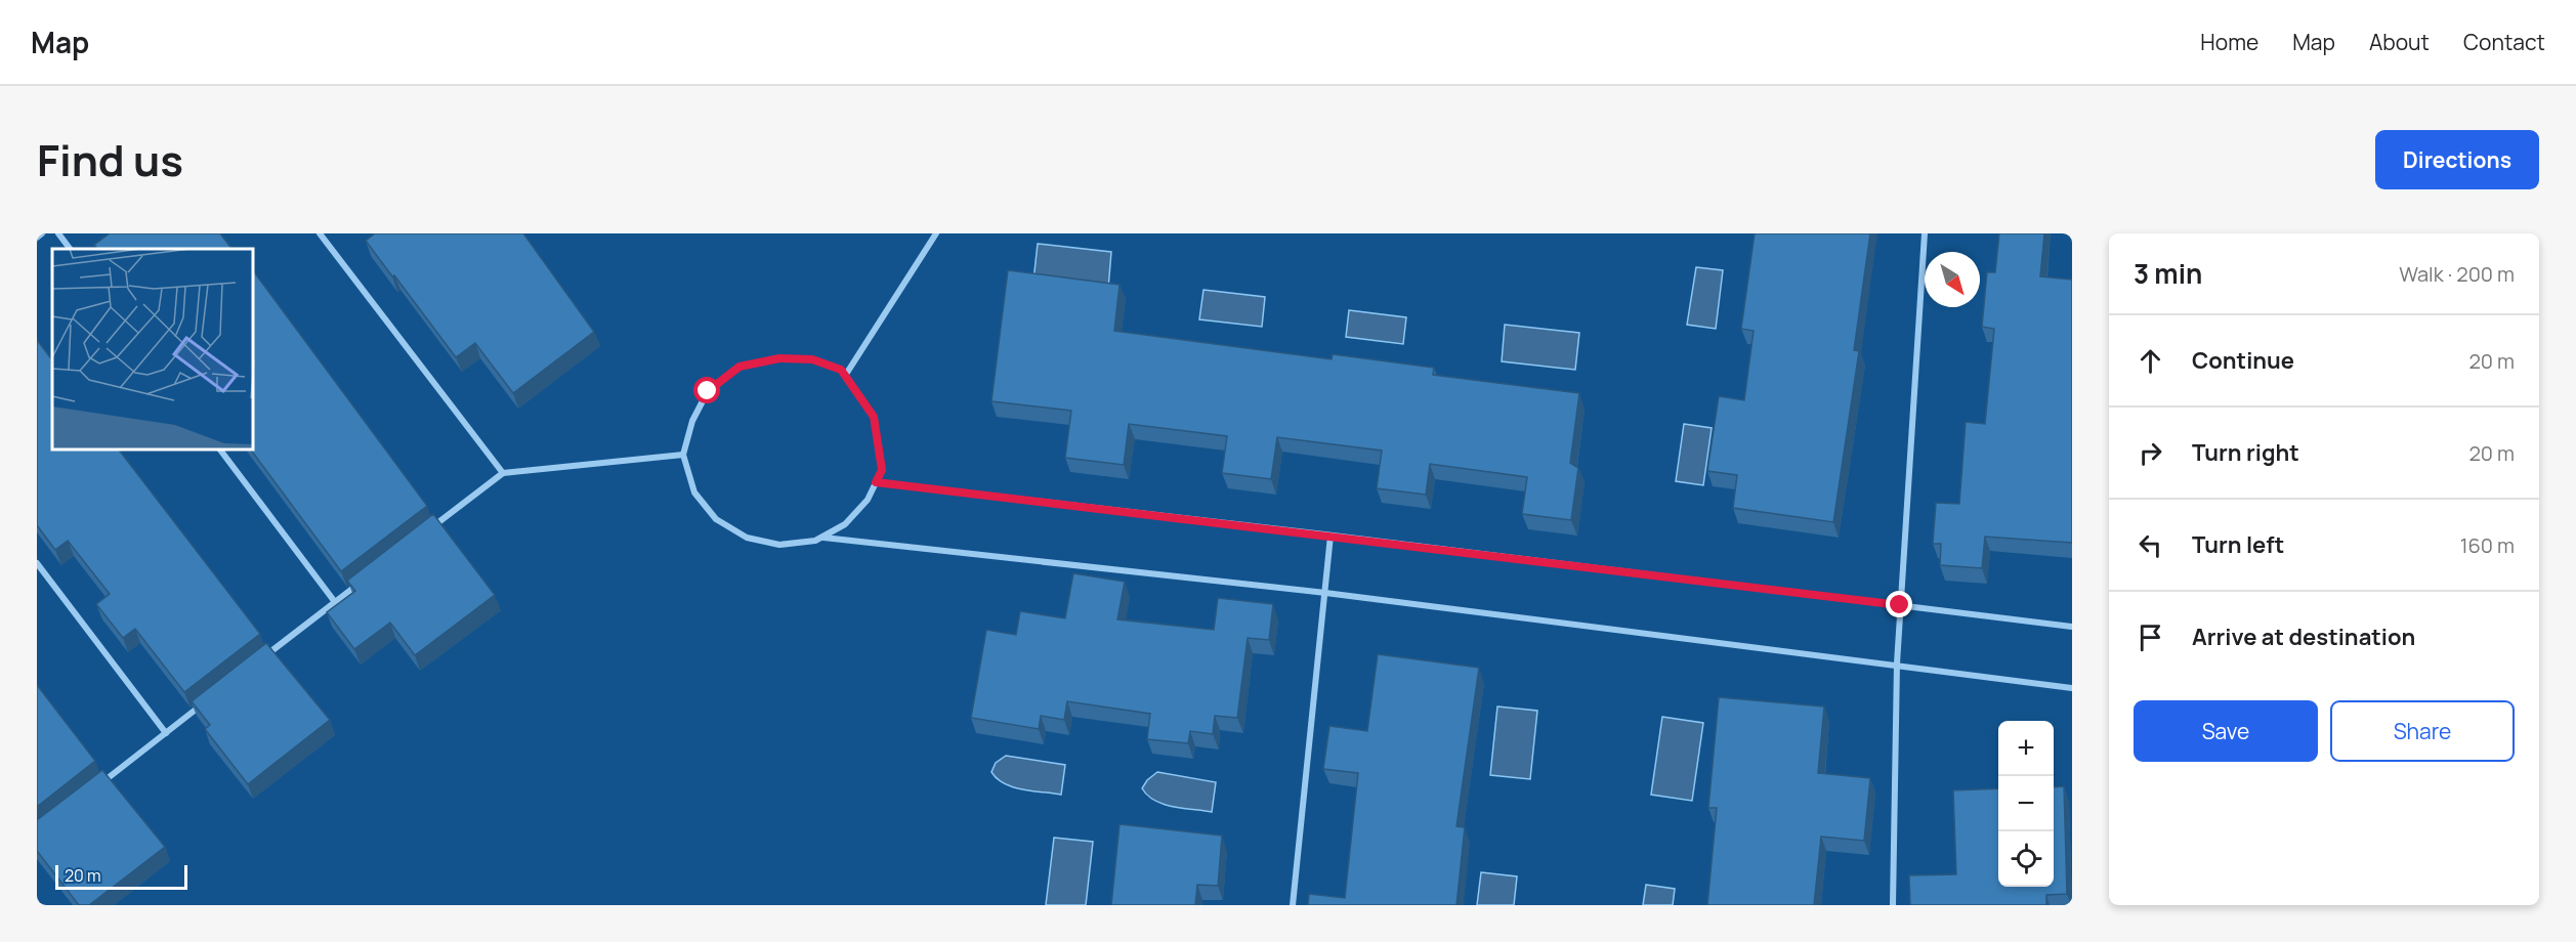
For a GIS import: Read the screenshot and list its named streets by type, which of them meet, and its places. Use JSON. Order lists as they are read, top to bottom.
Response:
{
  "scale_bar": "20 m",
  "north": "bottom right",
  "page": {
    "header": "Map",
    "nav": [
      "Home",
      "Map",
      "About",
      "Contact"
    ],
    "title": "Find us",
    "buttons": [
      "Directions",
      ["Save", "Share"]
    ],
    "heading": ["3 min", "Walk · 200 m"],
    "list": [
      ["Continue", "20 m"],
      ["Turn right", "20 m"],
      ["Turn left", "160 m"],
      "Arrive at destination"
    ],
    "map_buttons": ["+", "−"],
    "scale": "20 m"
  }
}
